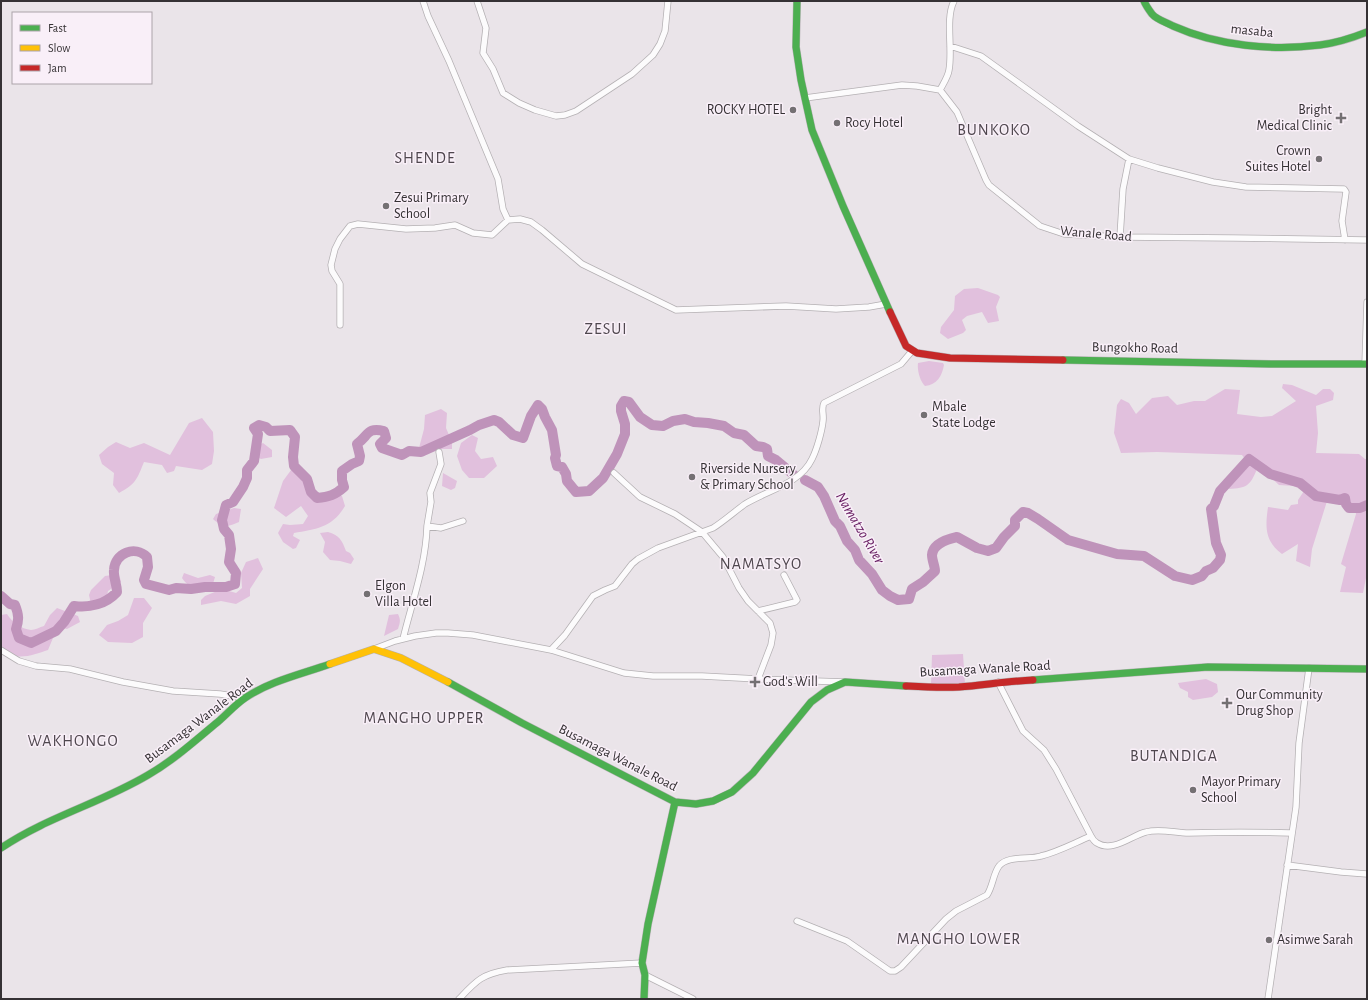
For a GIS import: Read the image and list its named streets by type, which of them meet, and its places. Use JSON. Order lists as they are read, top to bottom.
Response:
{
  "streets": {
    "street": [
      "masaba",
      "Wanale Road",
      "Bungokho Road",
      "Busamaga Wanale Road"
    ]
  },
  "districts": [
    "BUNKOKO",
    "SHENDE",
    "ZESUI",
    "NAMATSYO",
    "MANGHO UPPER",
    "WAKHONGO",
    "BUTANDIGA",
    "MANGHO LOWER"
  ],
  "water": ["Namatzo River"],
  "places": {
    "other": [
      "ROCKY HOTEL",
      "Rocy Hotel",
      "Crown Suites Hotel",
      "Zesui Primary School",
      "Mbale State Lodge",
      "Riverside Nursery & Primary School",
      "Elgon Villa Hotel",
      "Mayor Primary School",
      "Asimwe Sarah"
    ],
    "health": ["Bright Medical Clinic", "God's Will", "Our Community Drug Shop"]
  },
  "legend": ["Fast", "Slow", "Jam"]
}
